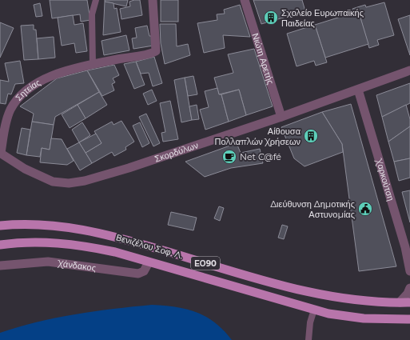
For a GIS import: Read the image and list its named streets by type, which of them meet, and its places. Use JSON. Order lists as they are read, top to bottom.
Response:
{
  "streets": {
    "main road": ["Βενιζέλου Σοφ. Λ.", "ΕΟ90"],
    "street": [
      "Νιώτη Αρετής",
      "Σητείας",
      "Σκορδύλων",
      "Χαρκούτση",
      "Χάνδακος"
    ]
  },
  "crossings": [
    ["Νιώτη Αρετής", "Σκορδύλων"],
    ["Σητείας", "Σκορδύλων"],
    ["Σκορδύλων", "Χαρκούτση"],
    ["Βενιζέλου Σοφ. Λ.", "Χάνδακος"]
  ],
  "places": {
    "building": ["Σχολείο Ευρωπαϊκής Παιδείας", "Αίθουσα Πολλαπλών Χρήσεων"],
    "cafe": ["Net C@fé"],
    "public building": ["Διεύθυνση Δημοτικής Αστυνομίας"]
  }
}
